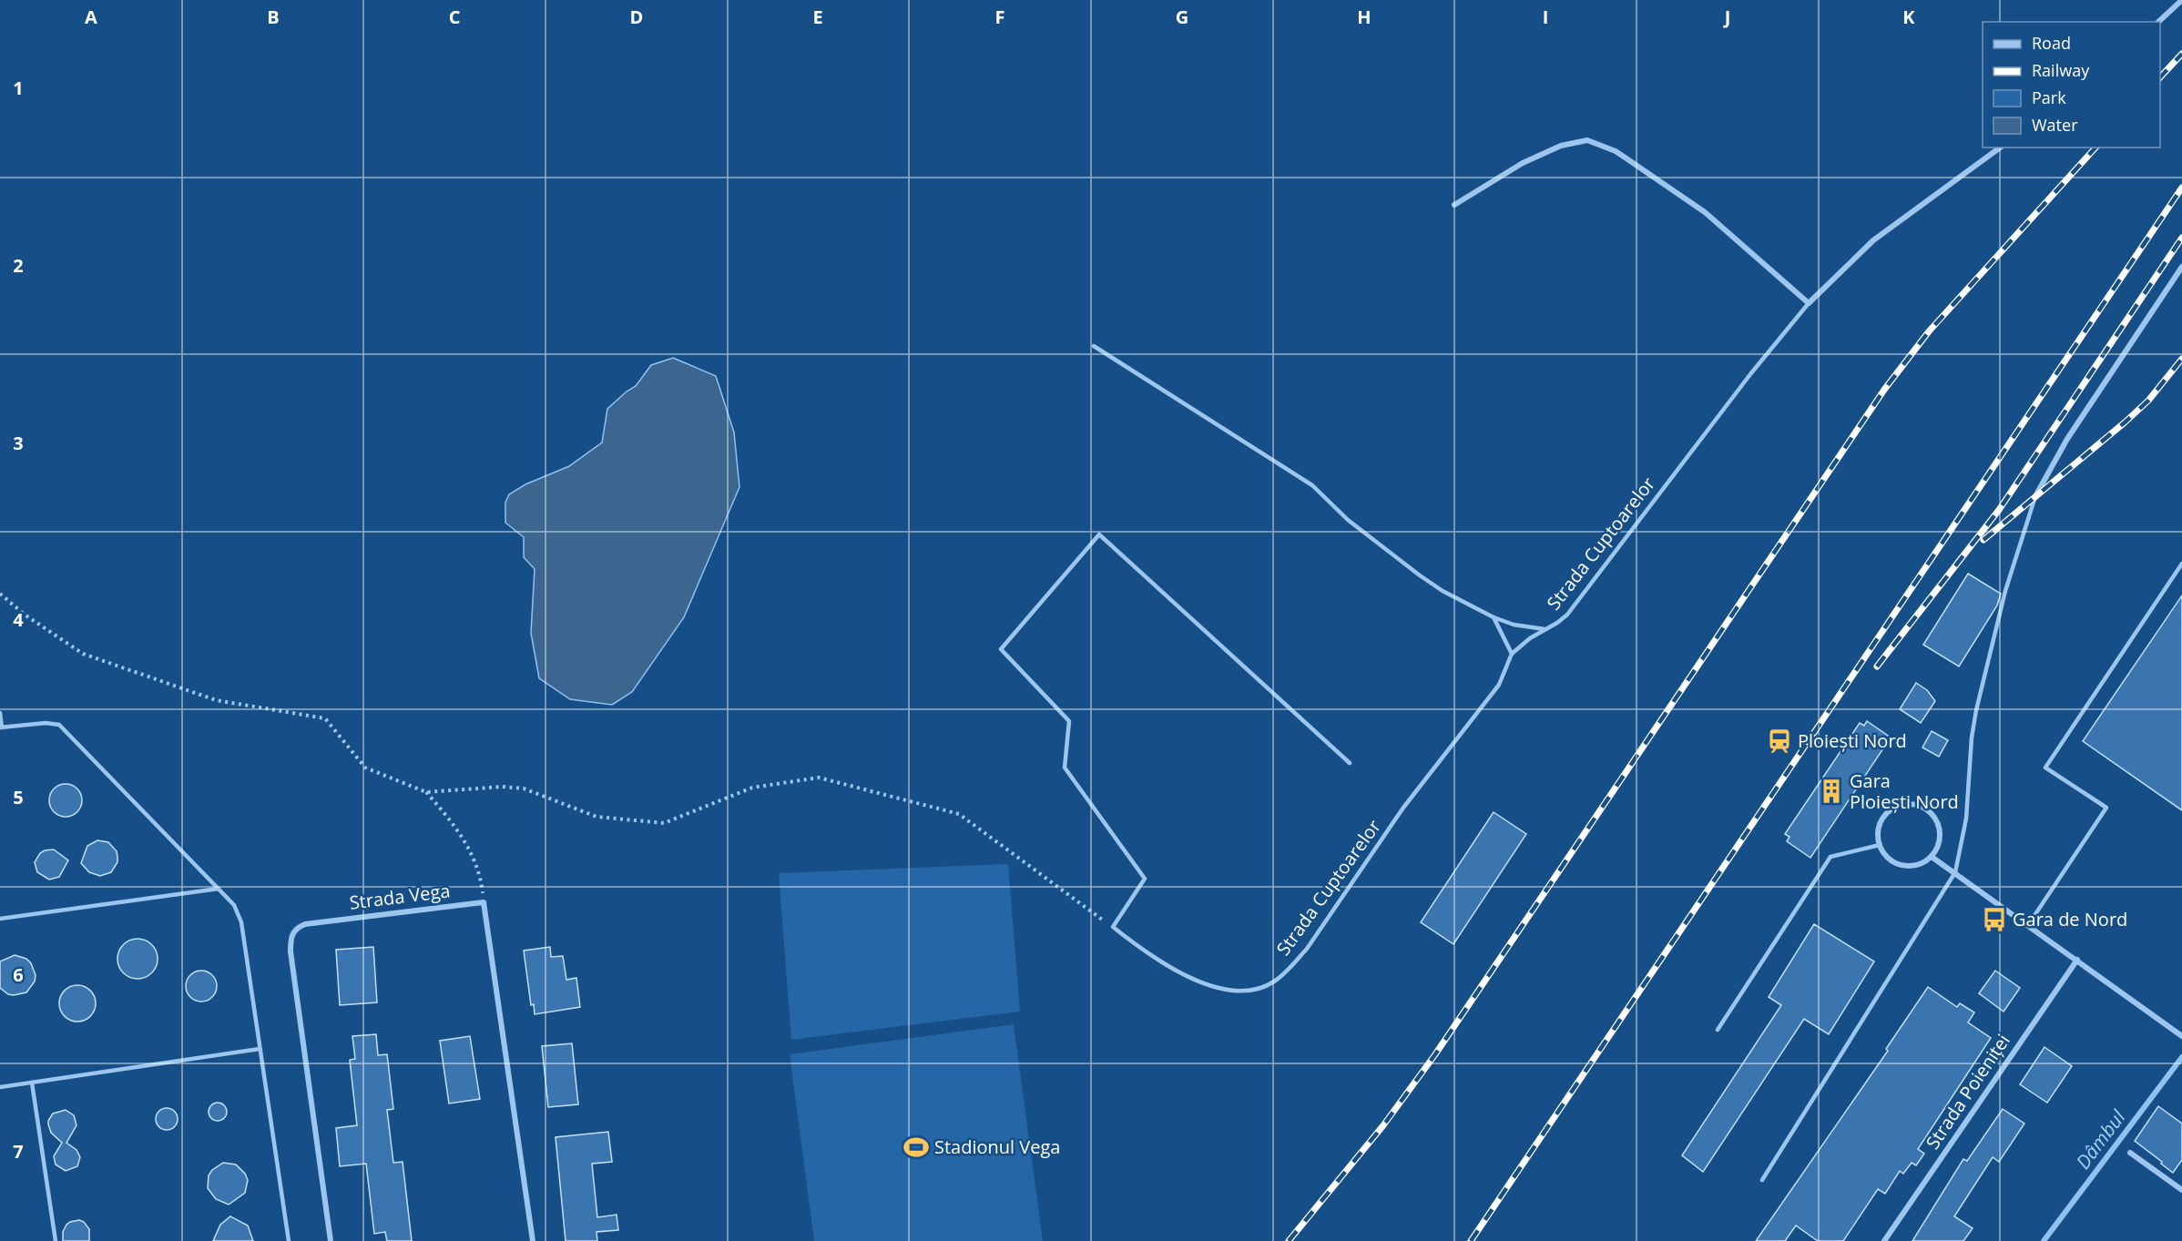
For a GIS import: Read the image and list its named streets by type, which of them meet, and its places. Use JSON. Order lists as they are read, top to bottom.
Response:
{
  "streets": {
    "street": ["Strada Cuptoarelor", "Strada Vega", "Strada Poieniței"]
  },
  "water": ["Dâmbul"],
  "places": {
    "station": ["Ploiești Nord"],
    "building": ["Gara Ploiești Nord"],
    "bus stop": ["Gara de Nord"],
    "sports": ["Stadionul Vega"]
  },
  "legend": [
    "Road",
    "Railway",
    "Park",
    "Water"
  ],
  "grid": {
    "columns": [
      "A",
      "B",
      "C",
      "D",
      "E",
      "F",
      "G",
      "H",
      "I",
      "J",
      "K"
    ],
    "rows": [
      "1",
      "2",
      "3",
      "4",
      "5",
      "6",
      "7"
    ]
  }
}
